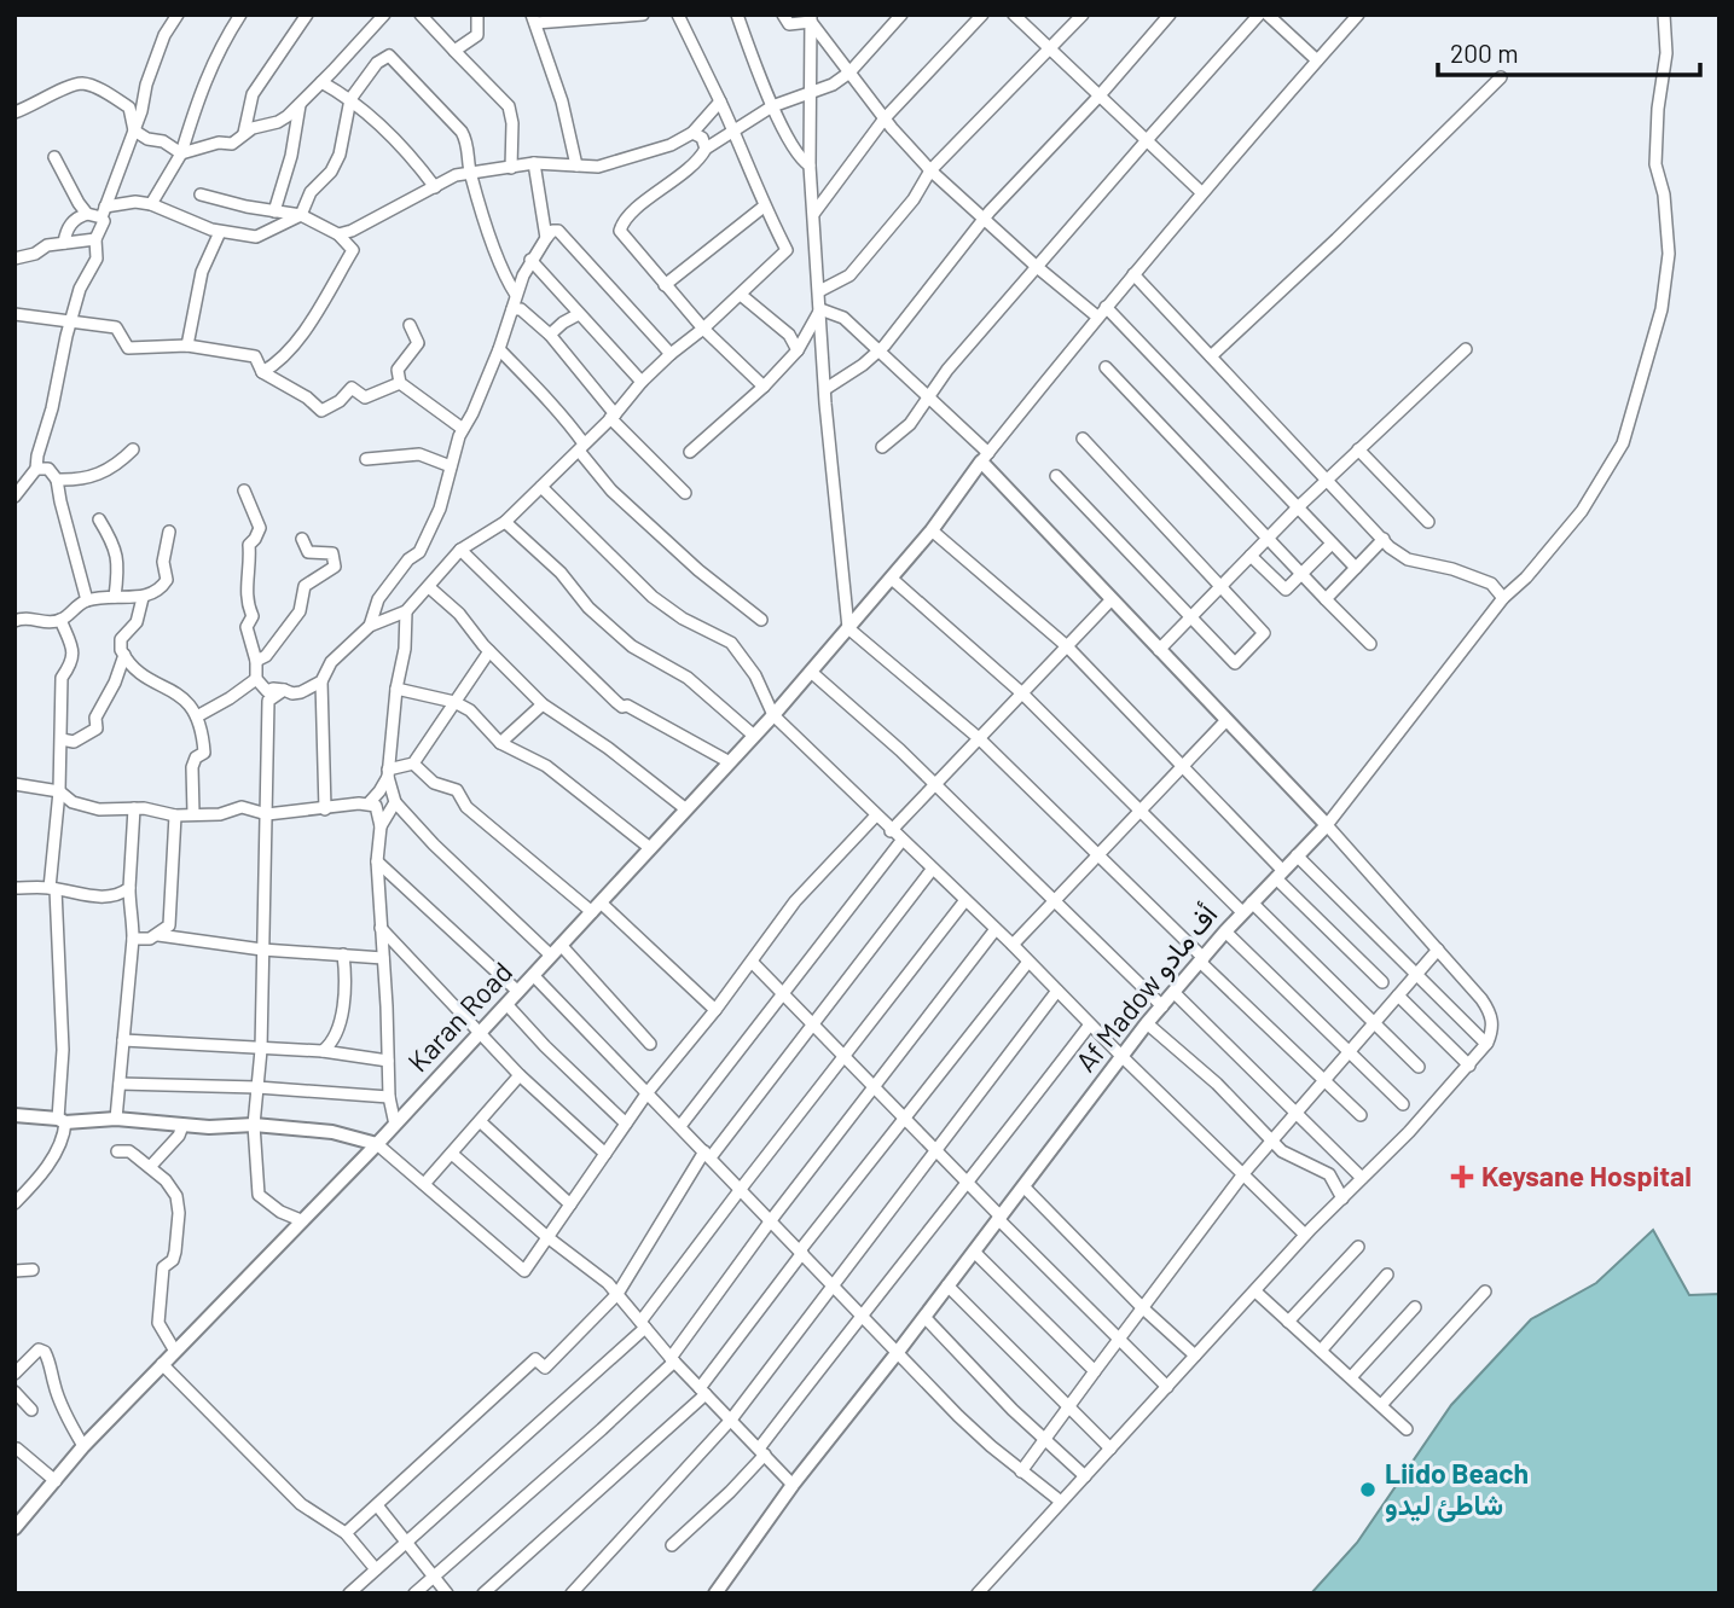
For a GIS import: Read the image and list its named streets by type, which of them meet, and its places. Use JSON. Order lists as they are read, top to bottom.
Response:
{
  "streets": {
    "street": ["Af Madow أف مادو", "Karan Road"]
  },
  "places": {
    "health": ["Keysane Hospital"],
    "other": ["Liido Beach شاطئ ليدو"]
  },
  "scale_bar": "200 m"
}
